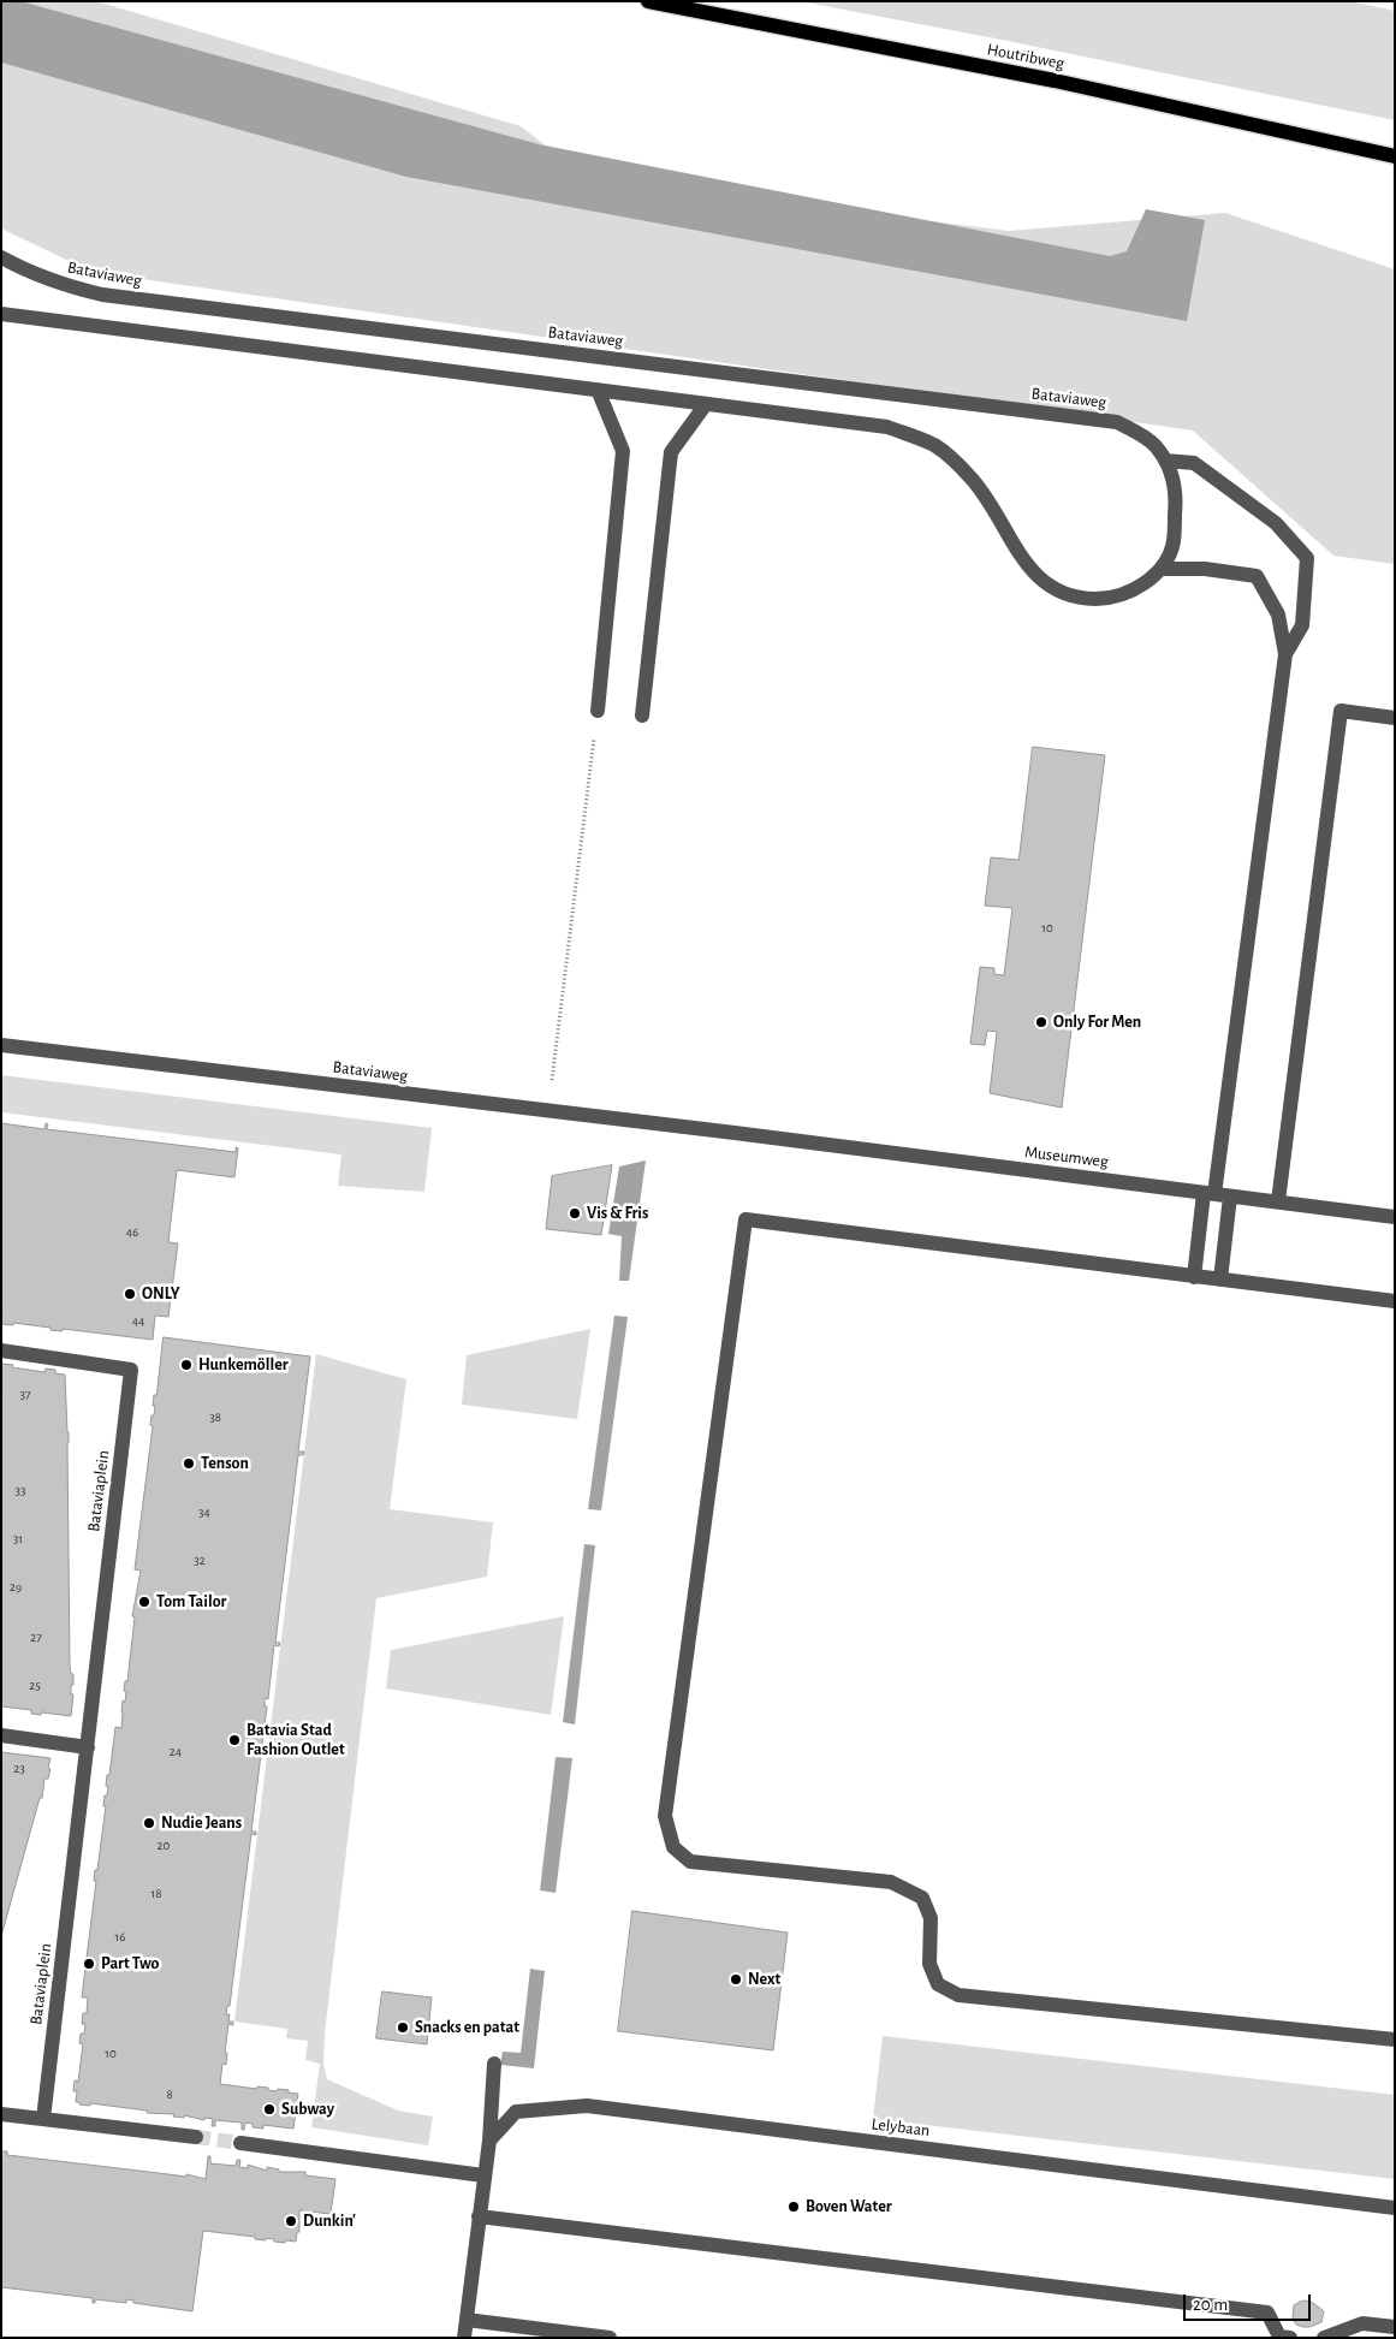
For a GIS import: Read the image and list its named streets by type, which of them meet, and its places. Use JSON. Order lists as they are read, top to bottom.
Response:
{
  "streets": {
    "main road": ["Houtribweg"],
    "street": [
      "Bataviaweg",
      "Museumweg",
      "Bataviaplein",
      "Lelybaan"
    ]
  },
  "crossings": [
    ["Bataviaweg", "Museumweg"]
  ],
  "places": [
    "Only For Men",
    "Vis & Fris",
    "ONLY",
    "Hunkemöller",
    "Tenson",
    "Tom Tailor",
    "Batavia Stad Fashion Outlet",
    "Nudie Jeans",
    "Part Two",
    "Next",
    "Snacks en patat",
    "Subway",
    "Boven Water",
    "Dunkin'"
  ],
  "house_numbers": [
    "10",
    "46",
    "44",
    "37",
    "38",
    "33",
    "34",
    "31",
    "32",
    "29",
    "27",
    "25",
    "24",
    "23",
    "20",
    "18",
    "16",
    "10",
    "8"
  ],
  "scale_bar": "20 m"
}
